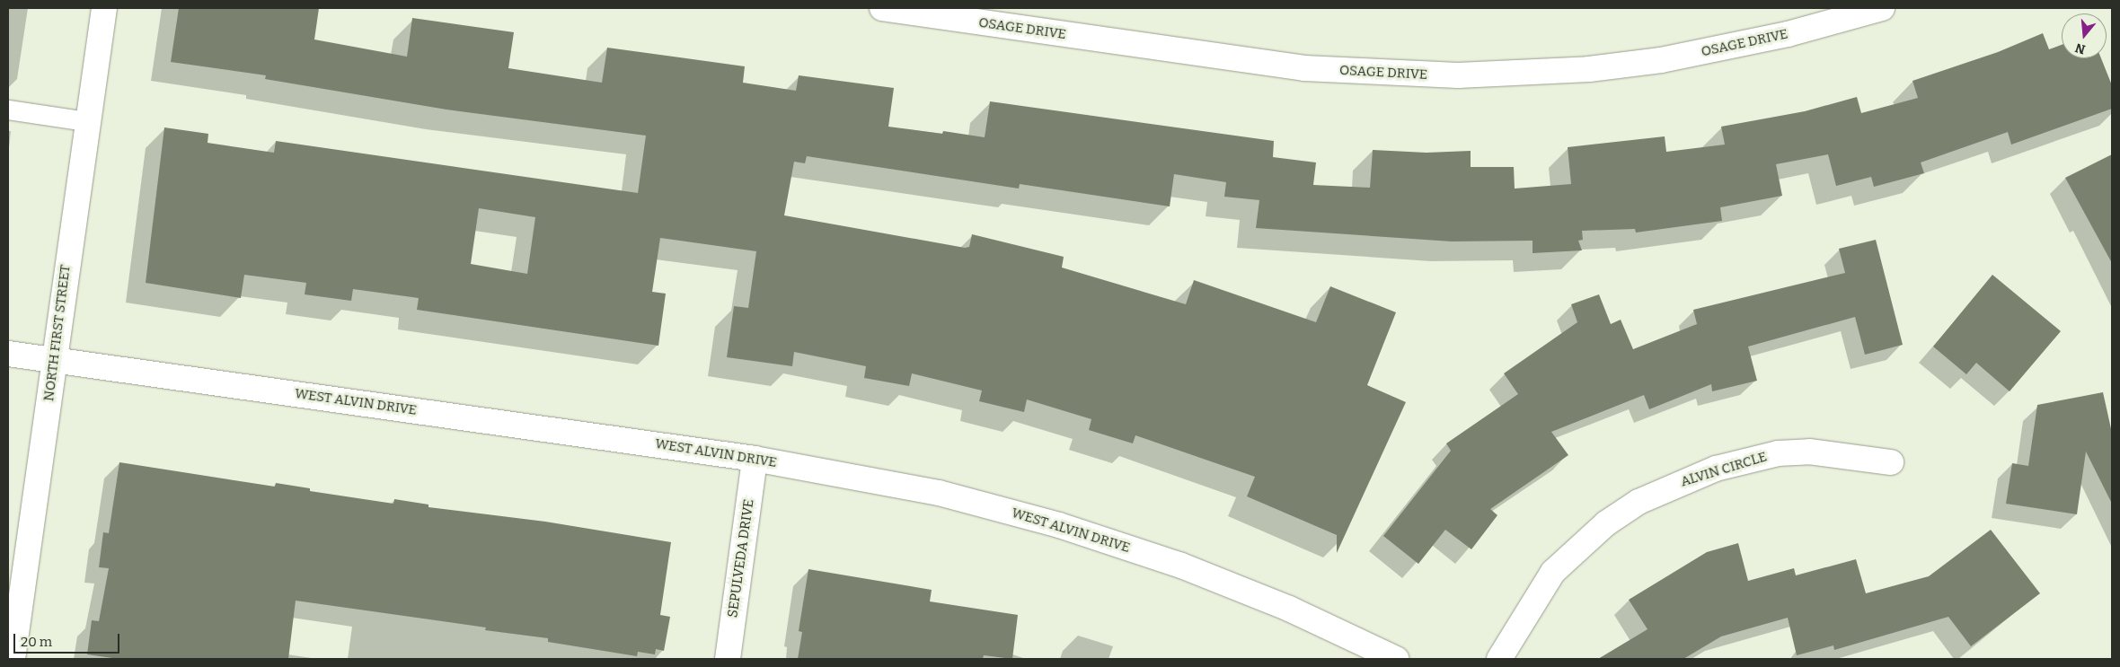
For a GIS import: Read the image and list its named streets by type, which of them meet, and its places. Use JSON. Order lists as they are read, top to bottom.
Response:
{
  "streets": {
    "street": [
      "OSAGE DRIVE",
      "NORTH FIRST STREET",
      "WEST ALVIN DRIVE",
      "ALVIN CIRCLE",
      "SEPULVEDA DRIVE"
    ]
  },
  "crossings": [
    ["NORTH FIRST STREET", "WEST ALVIN DRIVE"],
    ["WEST ALVIN DRIVE", "SEPULVEDA DRIVE"]
  ],
  "scale_bar": "20 m",
  "north": "bottom"
}
